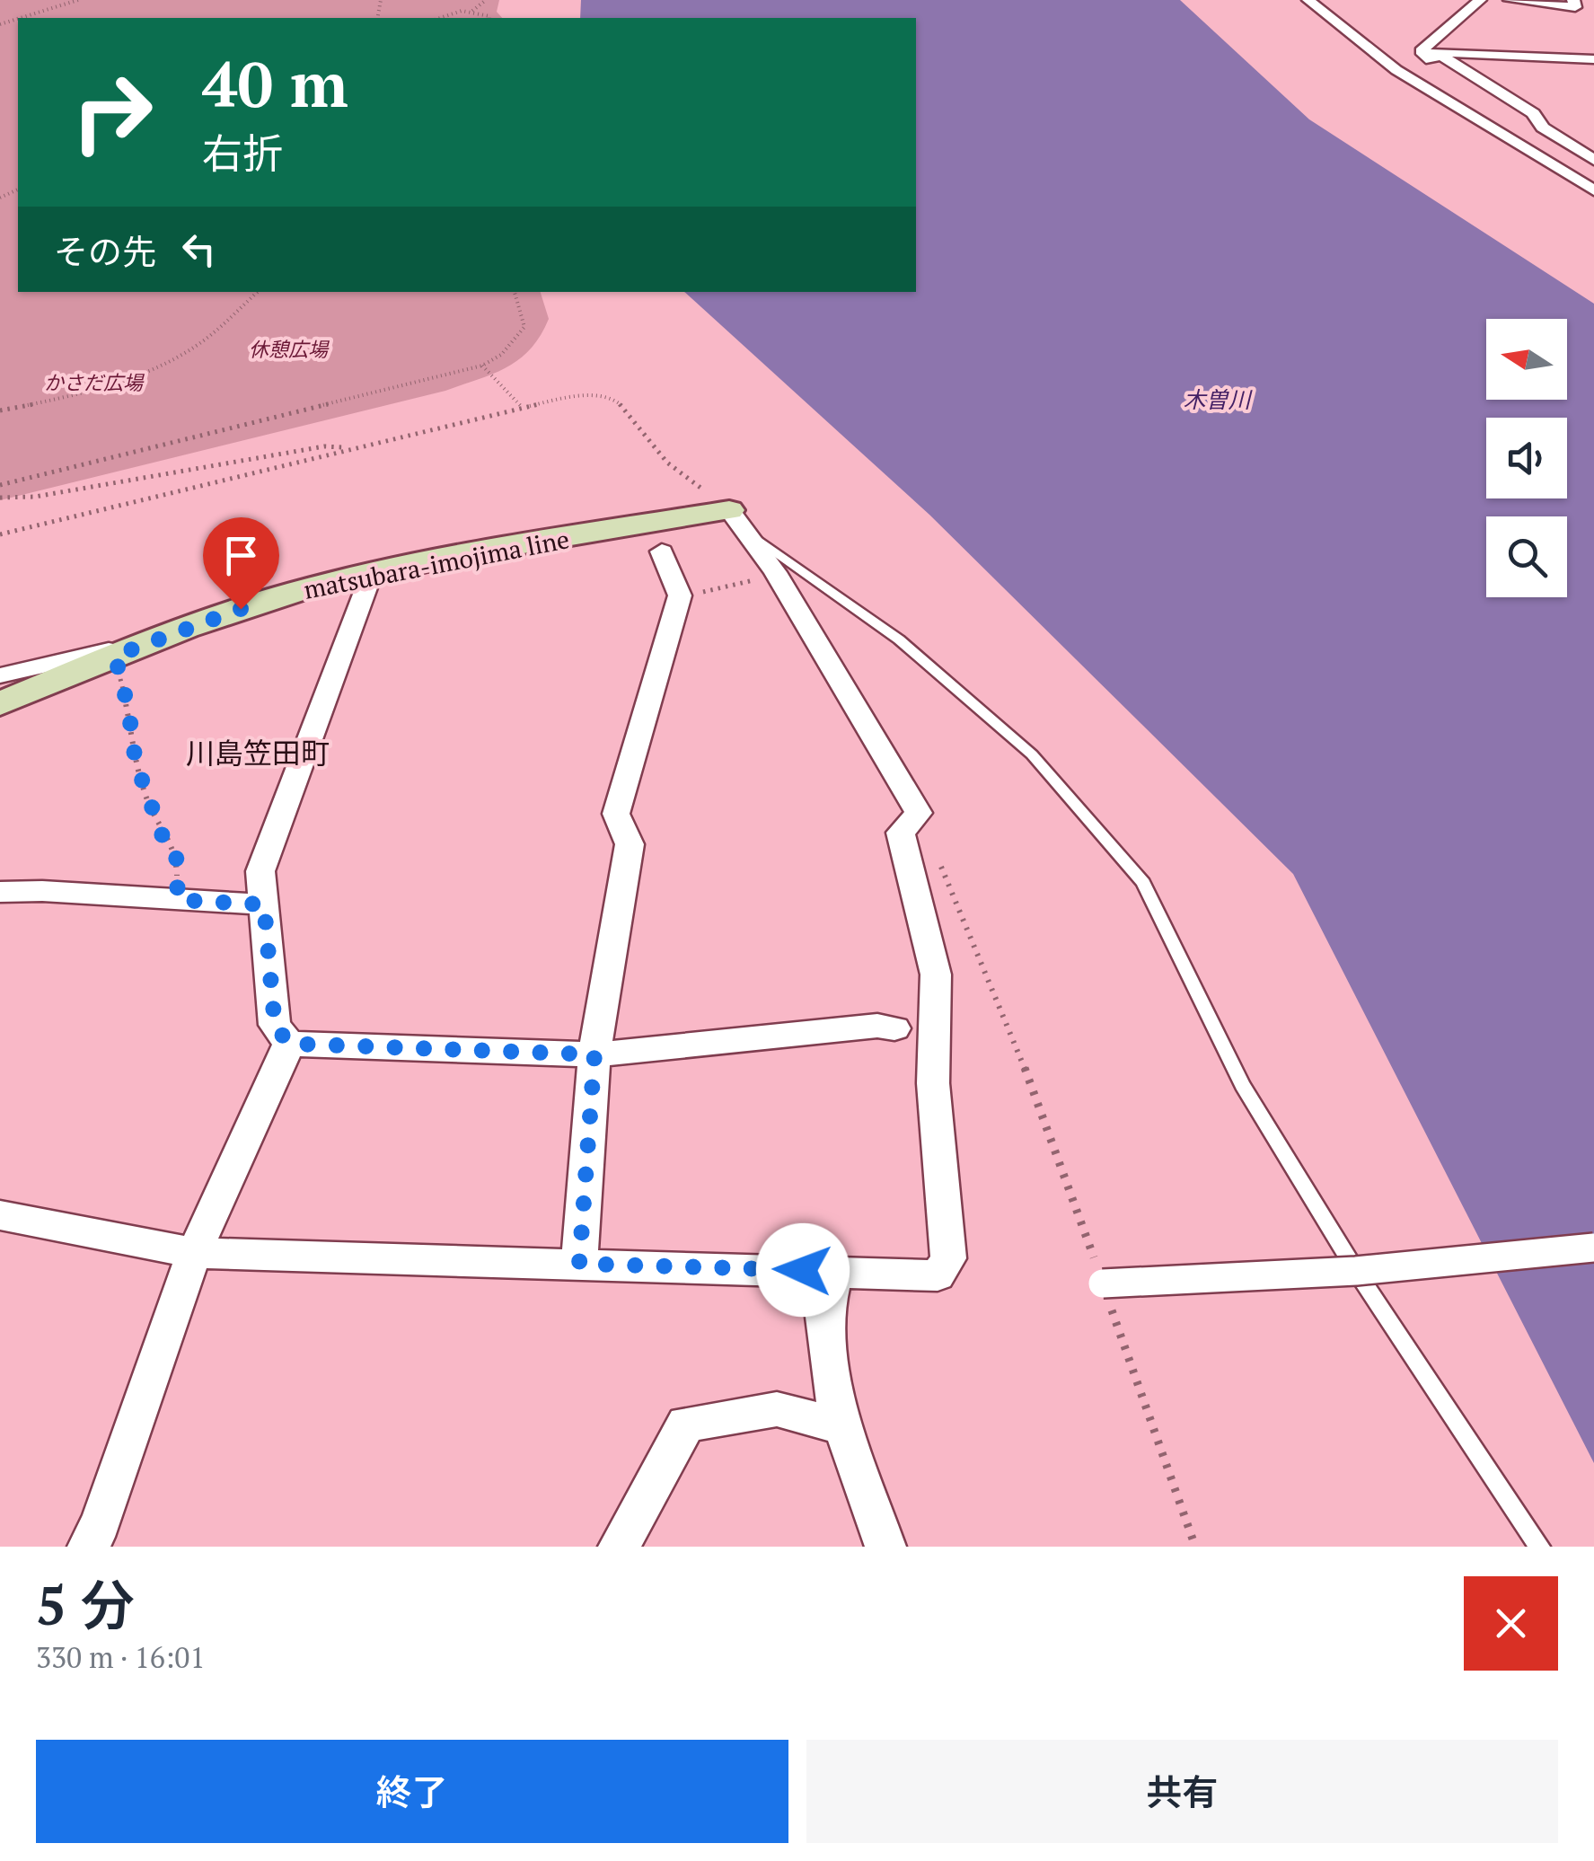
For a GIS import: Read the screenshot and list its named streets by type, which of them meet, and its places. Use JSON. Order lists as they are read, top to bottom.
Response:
{
  "streets": {
    "main road": ["matsubara-imojima line"]
  },
  "districts": ["川島笠田町"],
  "water": ["木曽川"],
  "parks": ["休憩広場", "かさだ広場"],
  "north": "left",
  "page": {
    "turn": ["40 m", "右折"],
    "then": "その先",
    "heading": ["5 分", "330 m · 16:01"],
    "buttons": ["終了", "共有"]
  }
}
